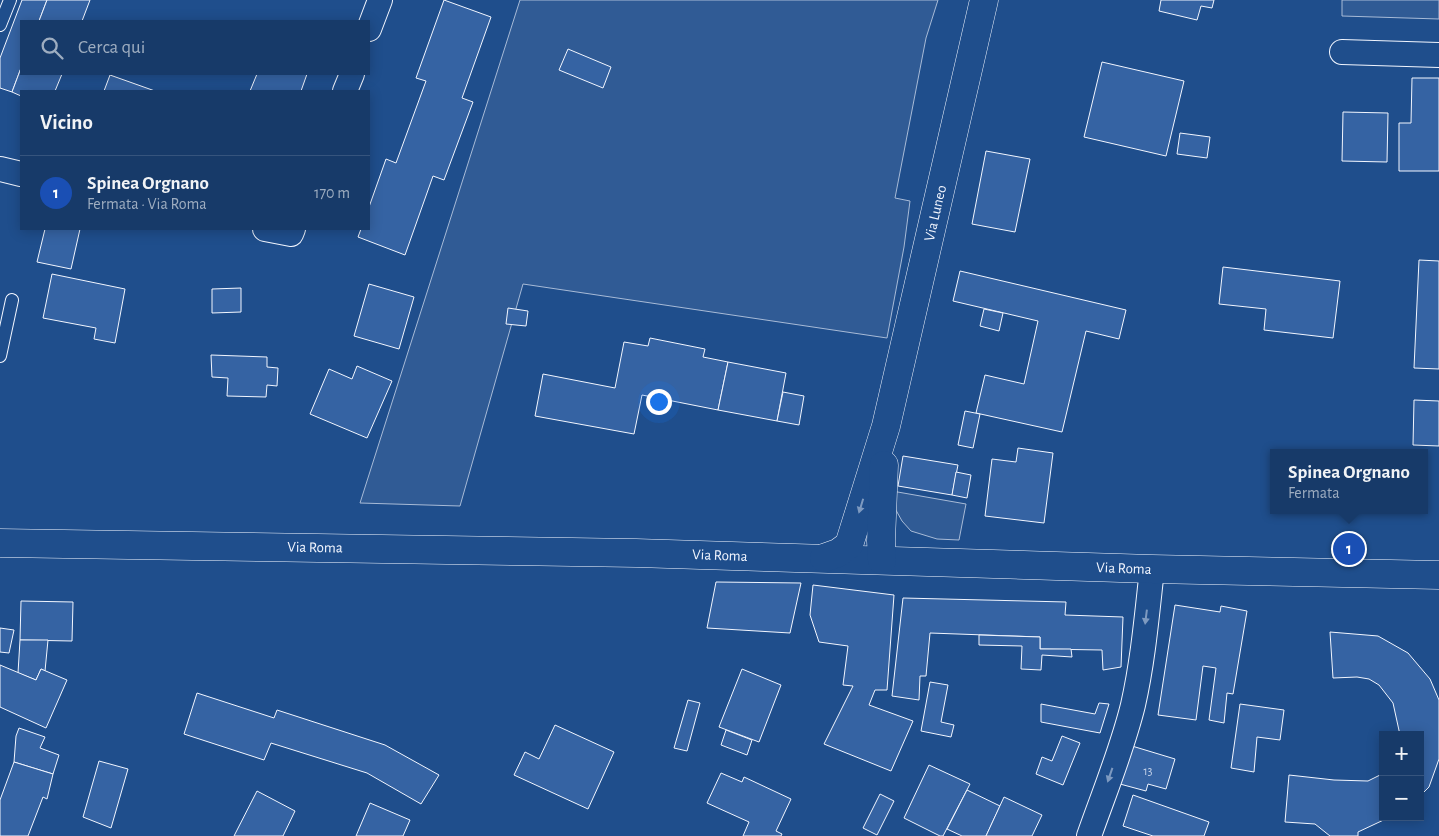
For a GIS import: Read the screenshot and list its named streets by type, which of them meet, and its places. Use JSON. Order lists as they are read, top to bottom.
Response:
{
  "streets": {
    "street": ["Via Luneo", "Via Roma"]
  },
  "crossings": [
    ["Via Luneo", "Via Roma"]
  ],
  "house_numbers": ["13"],
  "page": {
    "search": "Cerca qui",
    "heading": "Vicino",
    "list": [
      {
        "mark": "1",
        "name": "Spinea Orgnano",
        "note": "Fermata · Via Roma",
        "value": "170 m"
      }
    ],
    "popup": ["Spinea Orgnano", "Fermata"],
    "pins": "1",
    "map_buttons": ["+", "−"]
  }
}
